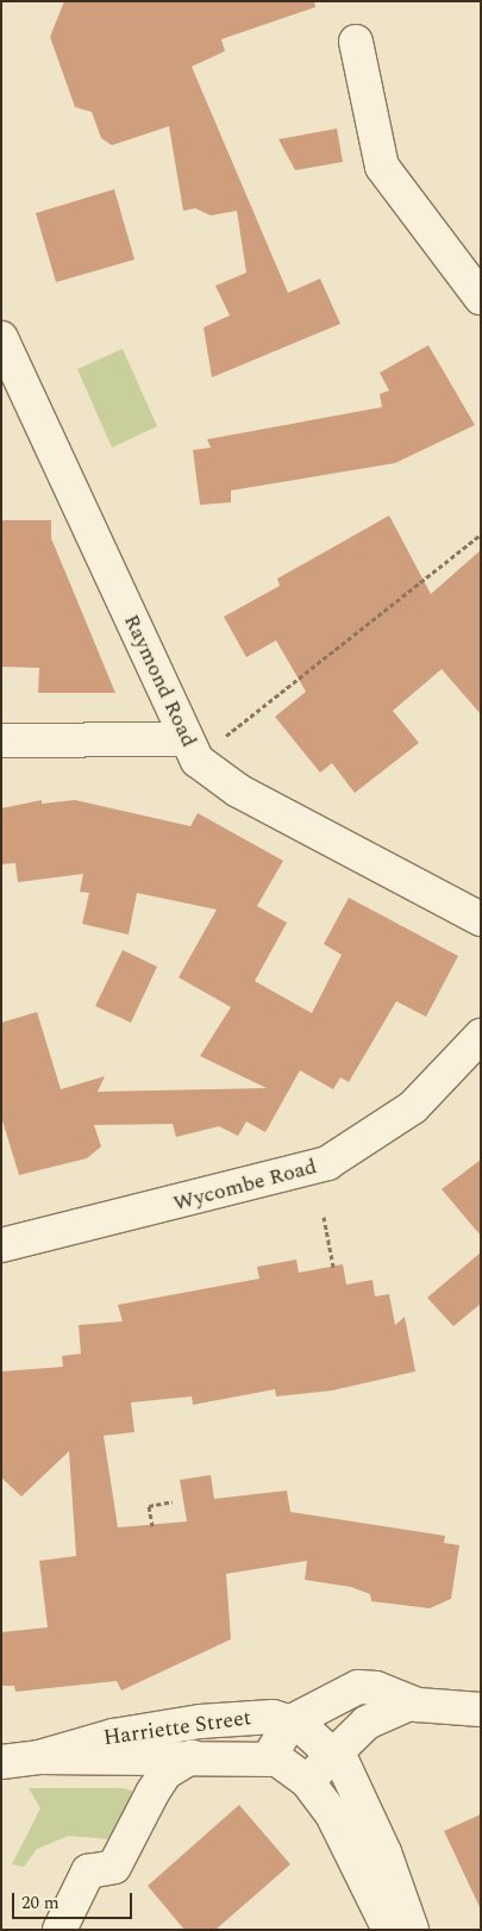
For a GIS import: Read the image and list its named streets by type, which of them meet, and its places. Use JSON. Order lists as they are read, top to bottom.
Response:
{
  "streets": {
    "street": ["Raymond Road", "Wycombe Road", "Harriette Street"]
  },
  "scale_bar": "20 m"
}
